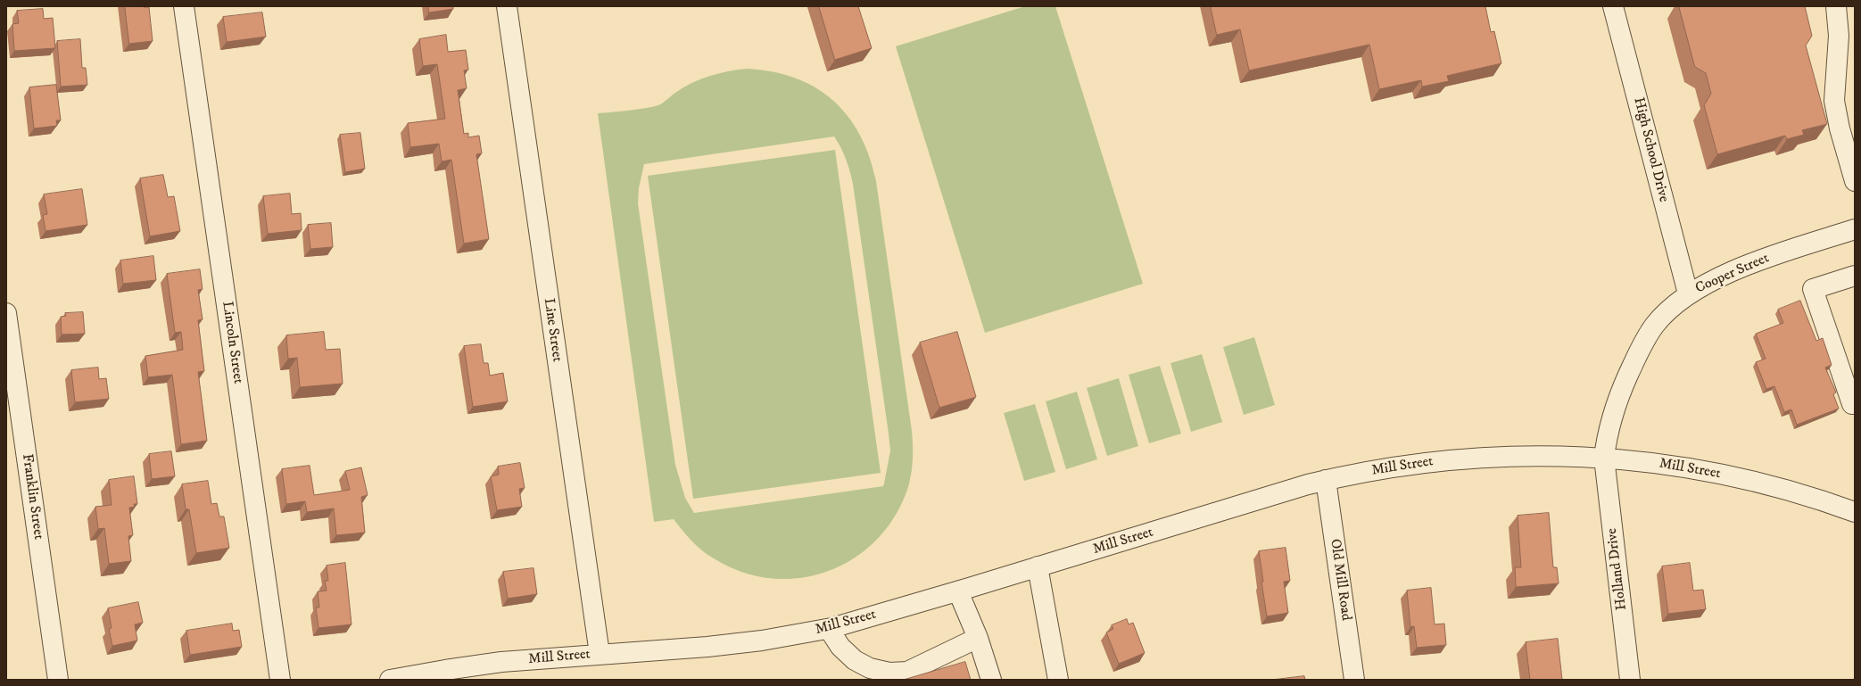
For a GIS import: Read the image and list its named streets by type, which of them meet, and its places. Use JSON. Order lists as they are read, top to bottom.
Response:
{
  "streets": {
    "street": [
      "High School Drive",
      "Cooper Street",
      "Line Street",
      "Lincoln Street",
      "Mill Street",
      "Franklin Street",
      "Holland Drive",
      "Old Mill Road"
    ]
  },
  "crossings": [
    ["High School Drive", "Cooper Street"],
    ["Cooper Street", "Mill Street"],
    ["Cooper Street", "Holland Drive"],
    ["Line Street", "Mill Street"],
    ["Mill Street", "Holland Drive"],
    ["Mill Street", "Old Mill Road"]
  ]
}
